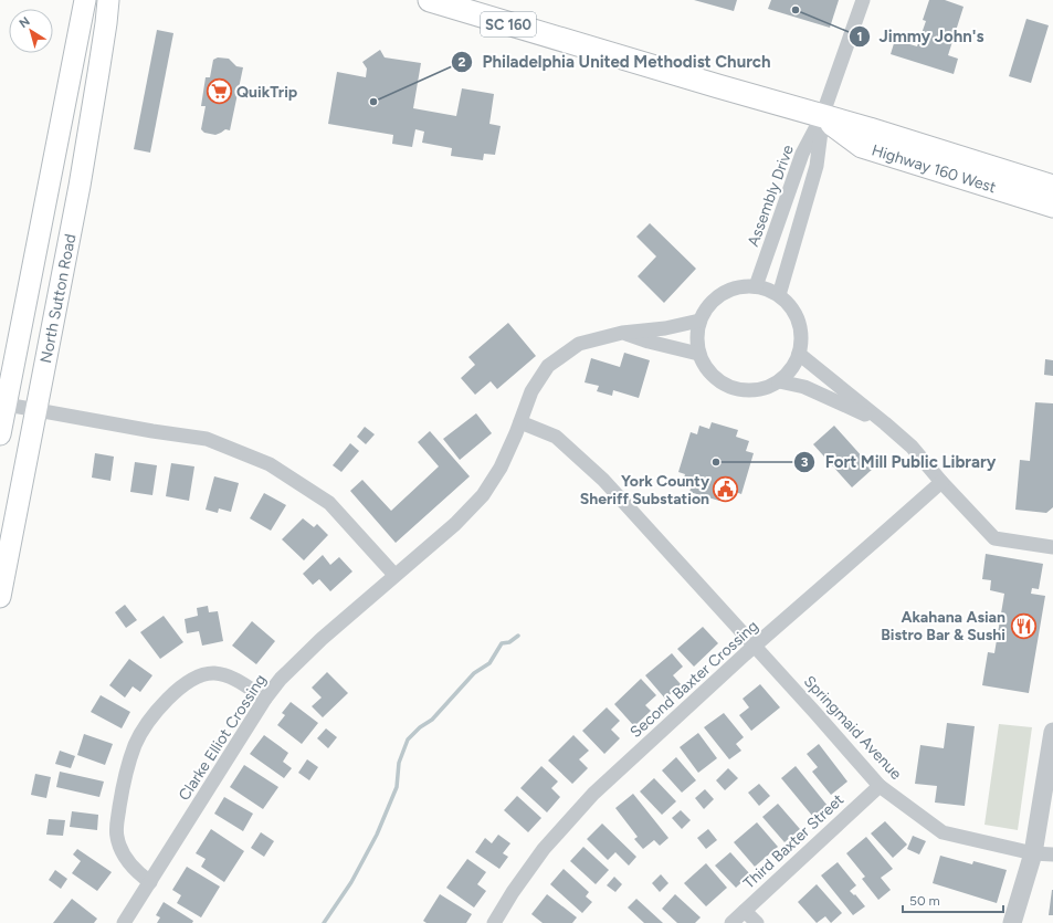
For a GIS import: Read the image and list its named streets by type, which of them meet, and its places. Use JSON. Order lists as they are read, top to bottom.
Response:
{
  "streets": {
    "main road": ["SC 160", "Highway 160 West", "North Sutton Road"],
    "street": [
      "Assembly Drive",
      "Second Baxter Crossing",
      "Springmaid Avenue",
      "Clarke Elliot Crossing",
      "Third Baxter Street"
    ]
  },
  "crossings": [
    ["Highway 160 West", "Assembly Drive"],
    ["Assembly Drive", "Clarke Elliot Crossing"],
    ["Second Baxter Crossing", "Springmaid Avenue"],
    ["Springmaid Avenue", "Clarke Elliot Crossing"],
    ["Springmaid Avenue", "Third Baxter Street"]
  ],
  "places": {
    "other": ["Jimmy John's", "Philadelphia United Methodist Church", "Fort Mill Public Library"],
    "supermarket": ["QuikTrip"],
    "public building": ["York County Sheriff Substation"],
    "restaurant": ["Akahana Asian Bistro Bar & Sushi"]
  },
  "scale_bar": "50 m",
  "north": "top left"
}
